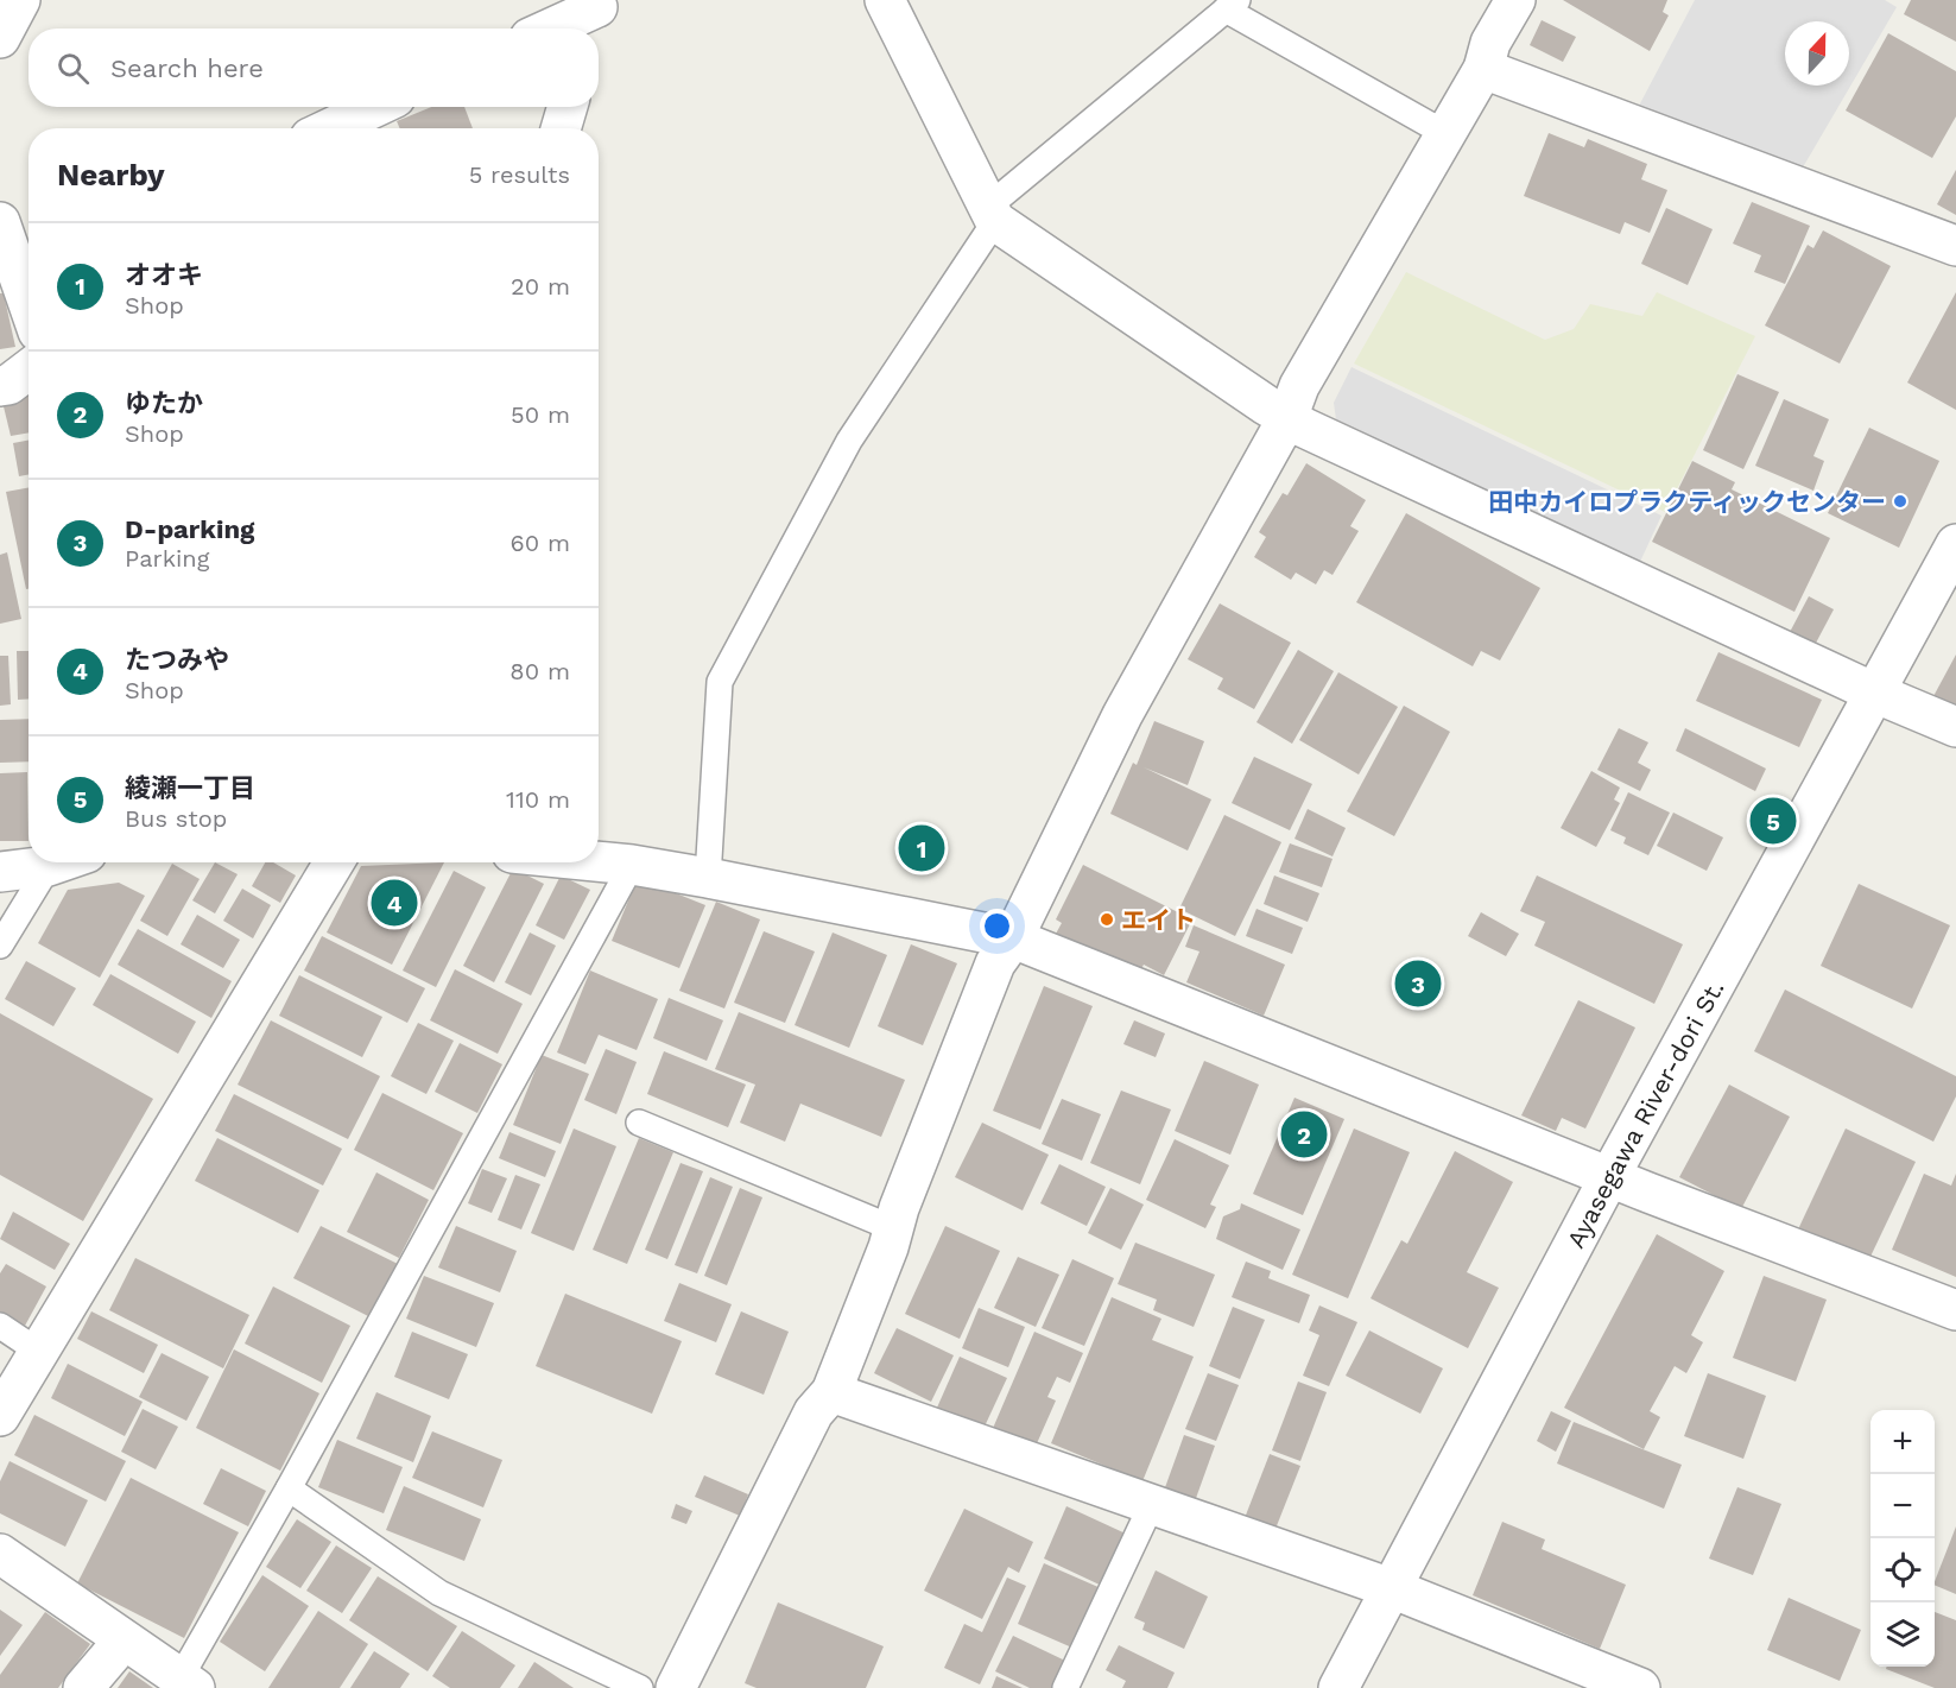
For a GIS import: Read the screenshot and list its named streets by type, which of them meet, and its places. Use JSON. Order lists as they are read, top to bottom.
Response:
{
  "streets": {
    "street": ["Ayasegawa River-dori St."]
  },
  "places": ["田中カイロプラクティックセンター", "エイト"],
  "north": "top",
  "page": {
    "search": "Search here",
    "heading": ["Nearby", "5 results"],
    "list": [
      {
        "mark": "1",
        "name": "オオキ",
        "note": "Shop",
        "value": "20 m"
      },
      {
        "mark": "2",
        "name": "ゆたか",
        "note": "Shop",
        "value": "50 m"
      },
      {
        "mark": "3",
        "name": "D-parking",
        "note": "Parking",
        "value": "60 m"
      },
      {
        "mark": "4",
        "name": "たつみや",
        "note": "Shop",
        "value": "80 m"
      },
      {
        "mark": "5",
        "name": "綾瀬一丁目",
        "note": "Bus stop",
        "value": "110 m"
      }
    ],
    "pins": [
      "5",
      "1",
      "4",
      "3",
      "2"
    ],
    "map_buttons": ["+", "−"]
  }
}
